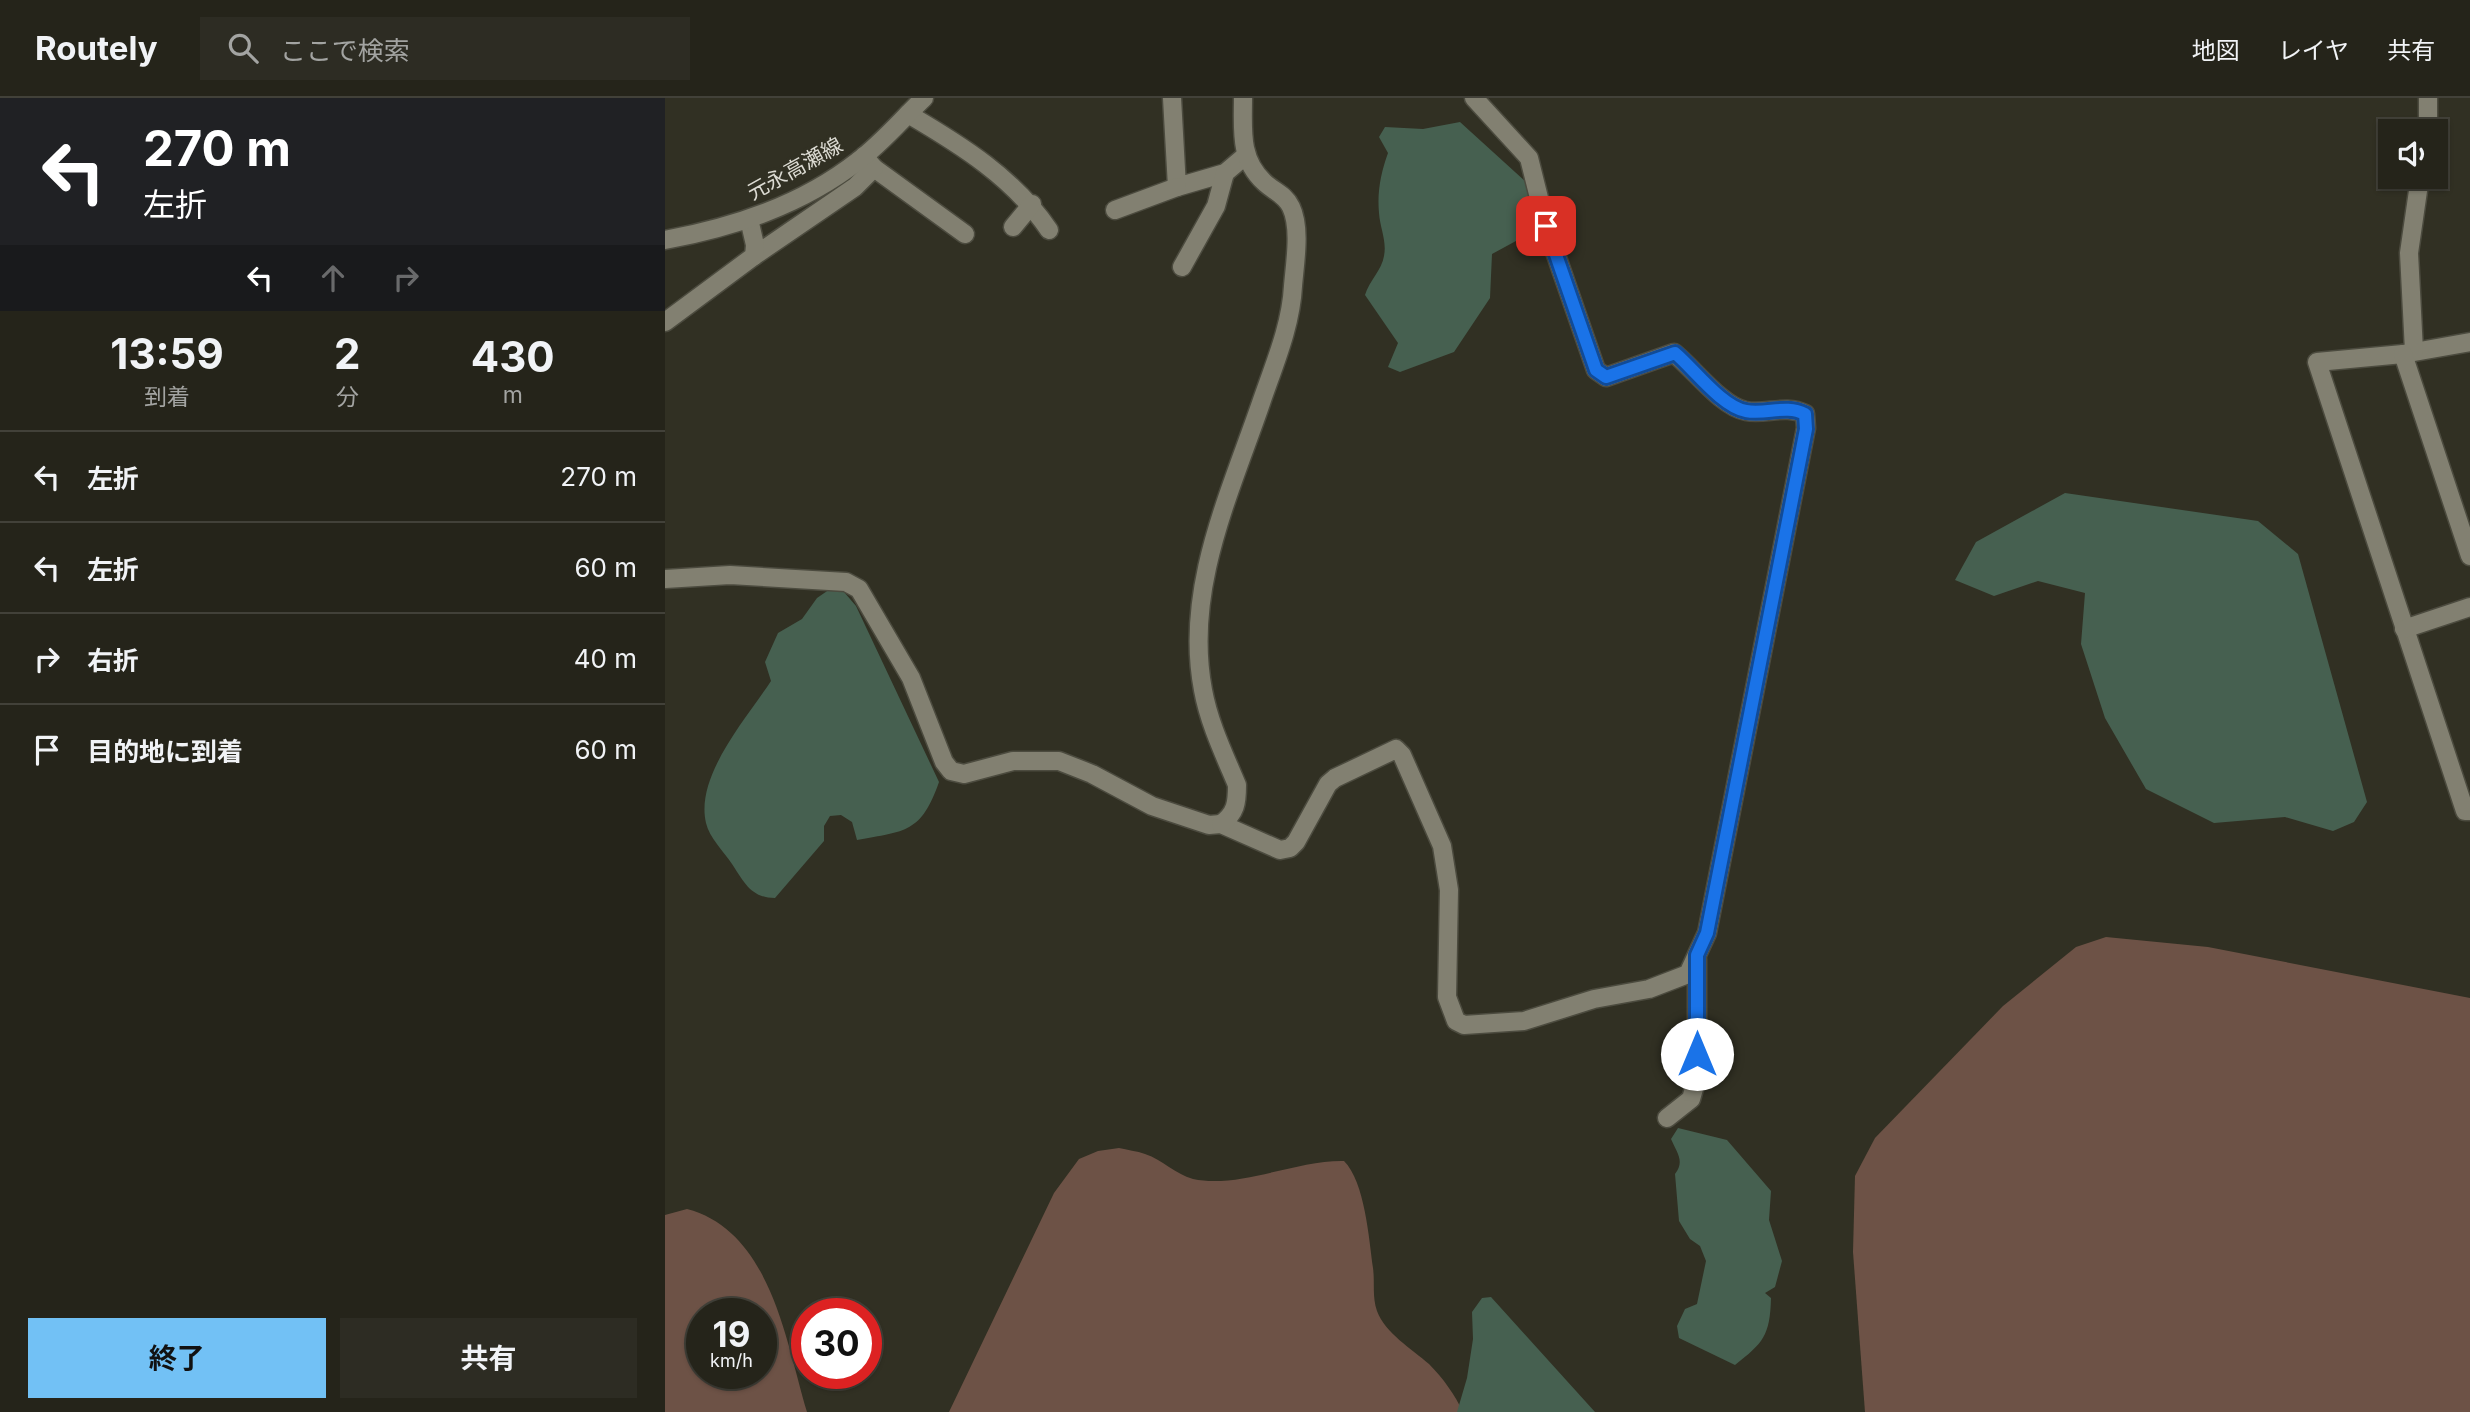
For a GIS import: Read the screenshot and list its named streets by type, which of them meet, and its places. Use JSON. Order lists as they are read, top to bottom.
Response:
{
  "streets": {
    "street": ["元永高瀬線"]
  },
  "page": {
    "header": "Routely",
    "search": "ここで検索",
    "nav": ["地図", "レイヤ", "共有"],
    "turn": ["270 m", "左折"],
    "eta": [
      "13:59",
      "到着",
      "2",
      "分",
      "430",
      "m"
    ],
    "list": [
      {
        "name": "左折",
        "value": "270 m"
      },
      {
        "name": "左折",
        "value": "60 m"
      },
      {
        "name": "右折",
        "value": "40 m"
      },
      {
        "name": "目的地に到着",
        "value": "60 m"
      }
    ],
    "speed": "19 km/h",
    "limit": "30",
    "buttons": ["終了", "共有"]
  }
}
